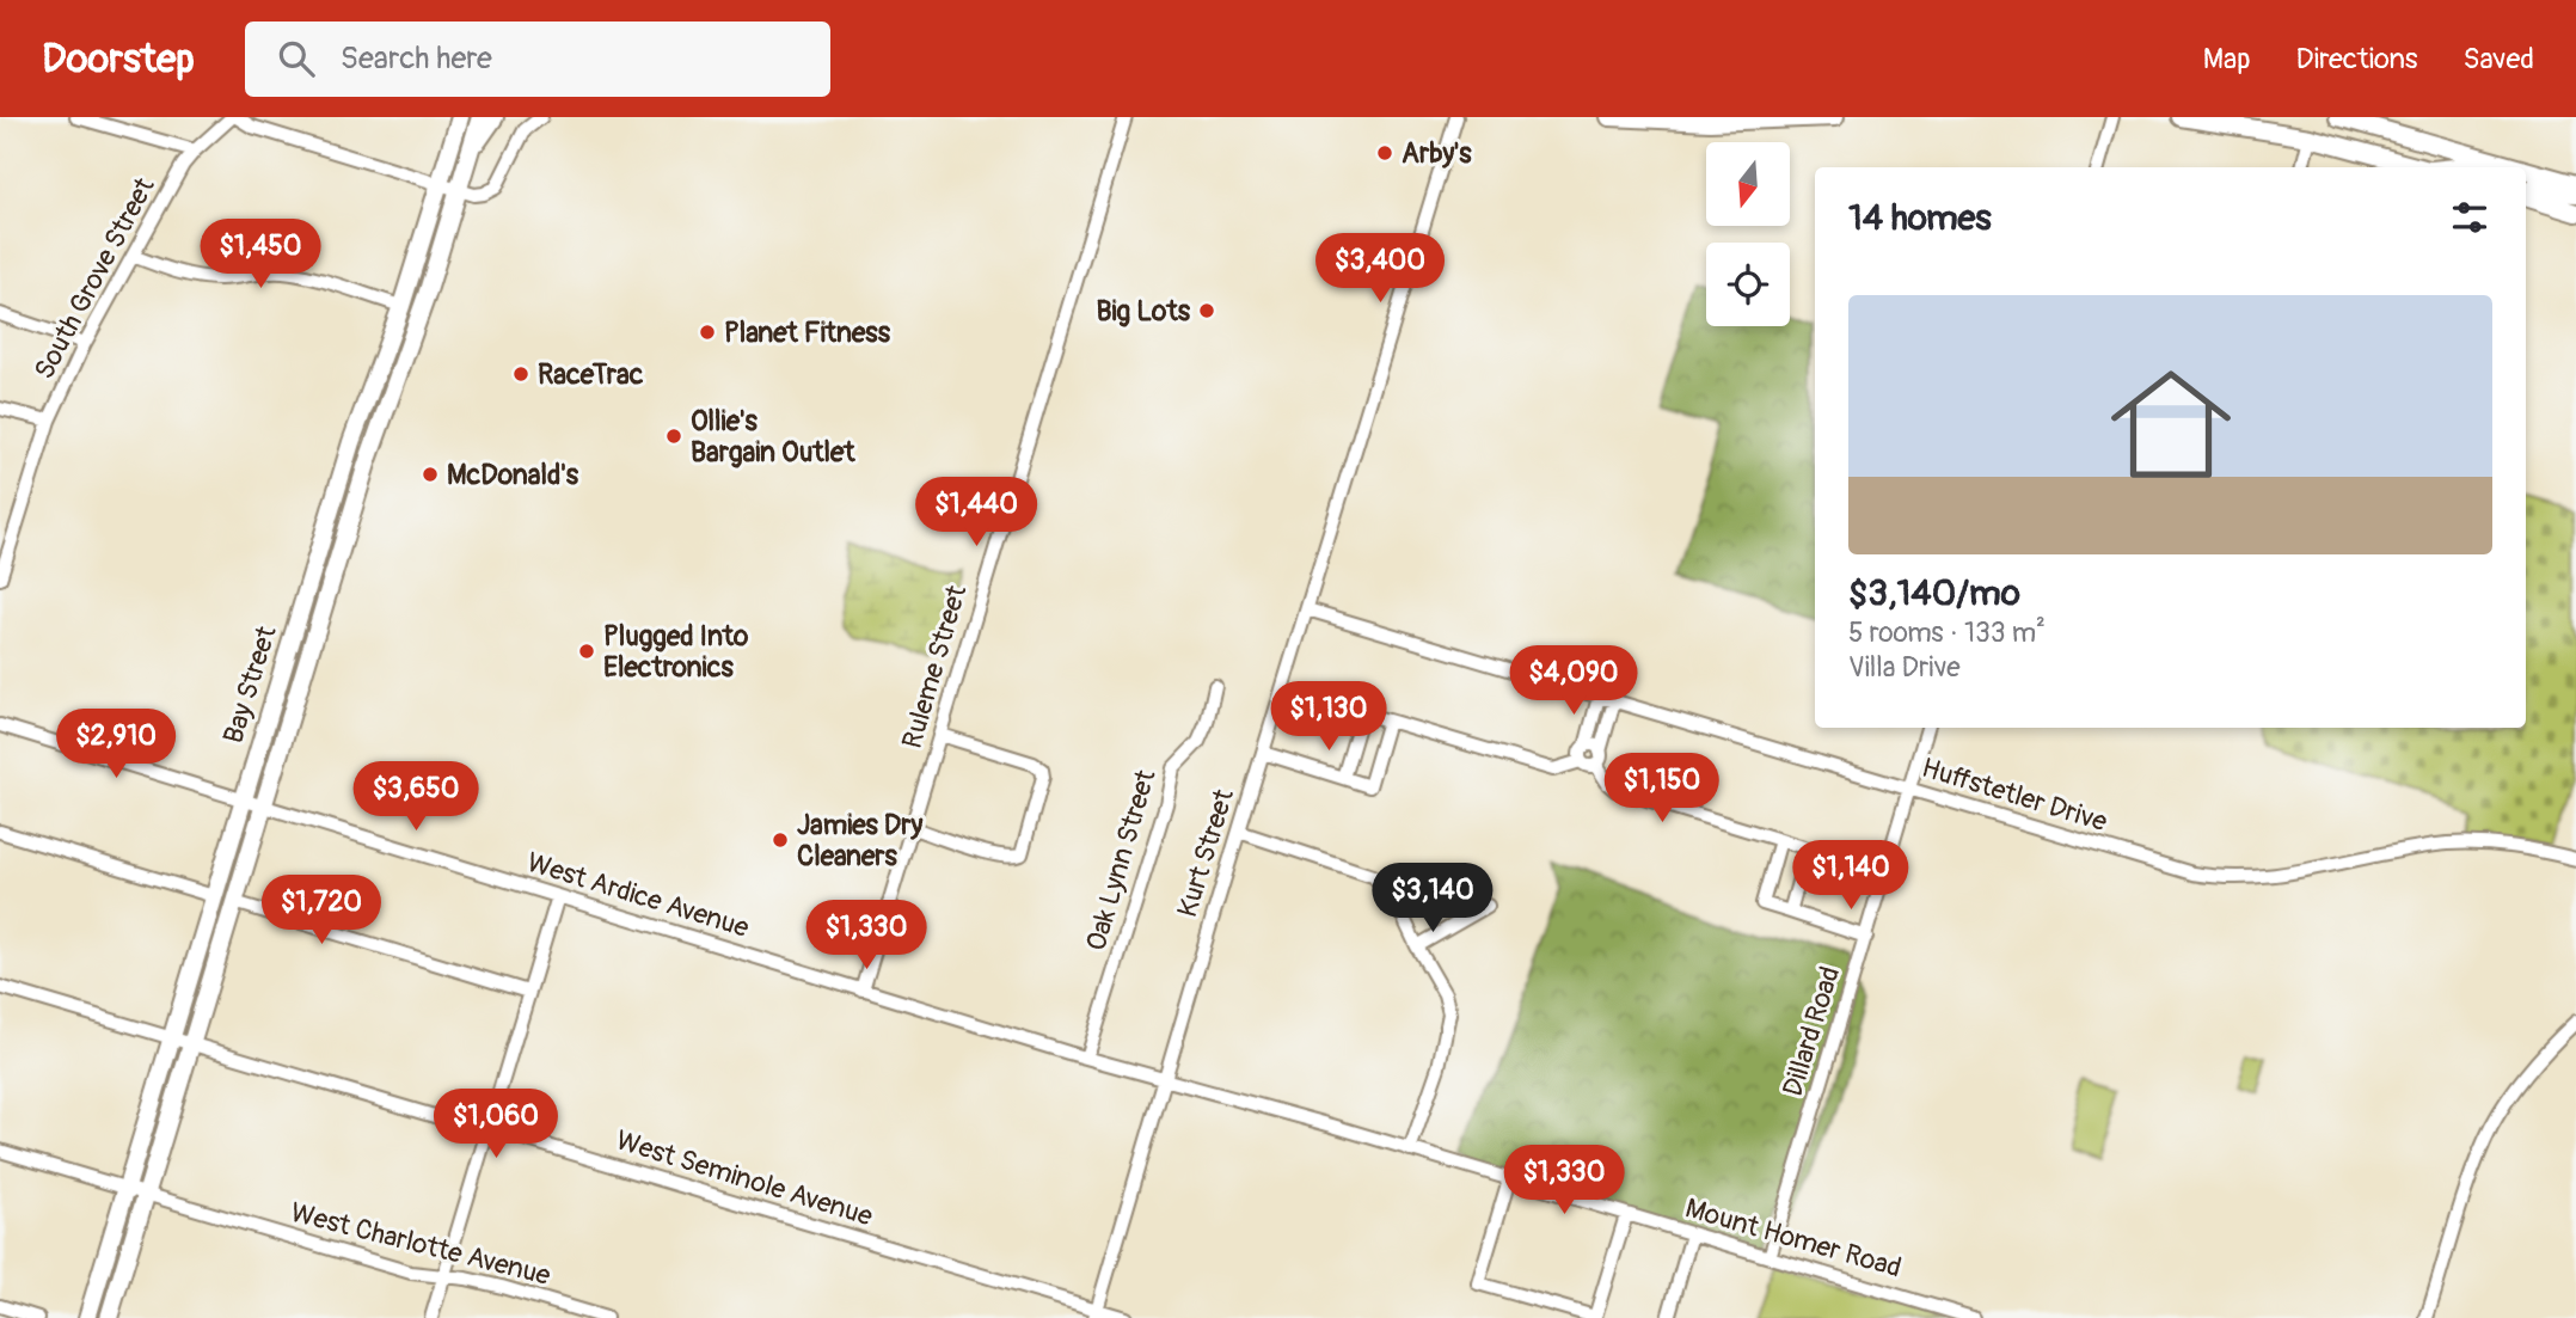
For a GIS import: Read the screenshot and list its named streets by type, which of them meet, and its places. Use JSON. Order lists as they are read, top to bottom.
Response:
{
  "streets": {
    "main road": ["Bay Street"],
    "street": [
      "South Grove Street",
      "Ruleme Street",
      "Huffstetler Drive",
      "Kurt Street",
      "Oak Lynn Street",
      "West Ardice Avenue",
      "Dillard Road",
      "West Seminole Avenue",
      "Mount Homer Road",
      "West Charlotte Avenue"
    ]
  },
  "crossings": [
    ["Ruleme Street", "West Ardice Avenue"],
    ["Bay Street", "West Ardice Avenue"],
    ["Bay Street", "West Seminole Avenue"],
    ["Bay Street", "West Charlotte Avenue"],
    ["Huffstetler Drive", "Kurt Street"],
    ["Huffstetler Drive", "Dillard Road"],
    ["Kurt Street", "West Ardice Avenue"],
    ["Kurt Street", "West Seminole Avenue"],
    ["Kurt Street", "Mount Homer Road"],
    ["Oak Lynn Street", "West Ardice Avenue"],
    ["West Ardice Avenue", "Mount Homer Road"],
    ["Dillard Road", "Mount Homer Road"]
  ],
  "places": [
    "Arby's",
    "Big Lots",
    "Planet Fitness",
    "RaceTrac",
    "Ollie's Bargain Outlet",
    "McDonald's",
    "Plugged Into Electronics",
    "Jamies Dry Cleaners"
  ],
  "north": "bottom",
  "page": {
    "header": "Doorstep",
    "search": "Search here",
    "nav": ["Map", "Directions", "Saved"],
    "heading": "14 homes",
    "price": [
      "$1,450",
      "$3,400",
      "$1,440",
      "$4,090",
      "$1,130",
      "$2,910",
      "$1,150",
      "$3,650",
      "$1,140",
      "$3,140",
      "$1,720",
      "$1,330",
      "$1,060",
      "$1,330"
    ],
    "list": [
      {
        "name": "$3,140/mo",
        "note": "5 rooms · 133 m² · Villa Drive"
      }
    ]
  }
}
